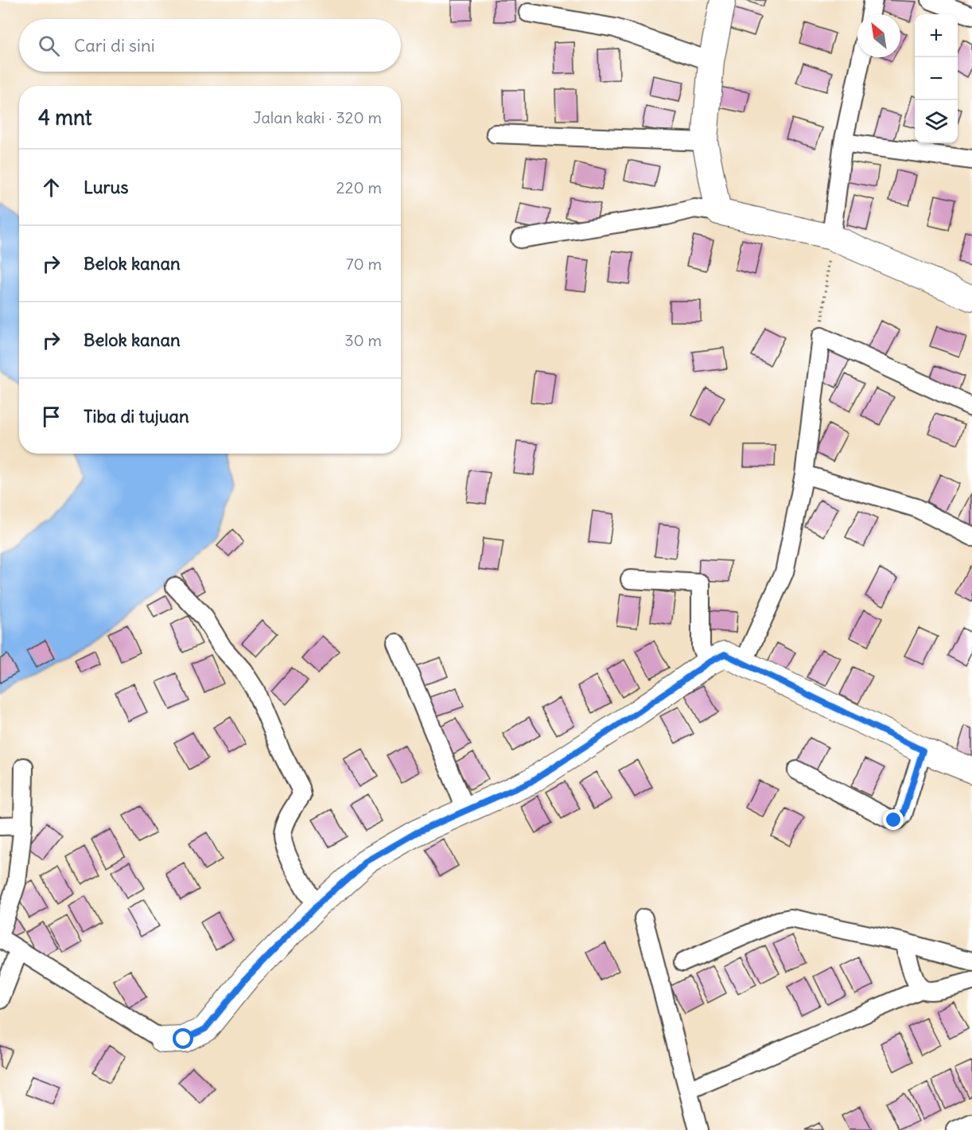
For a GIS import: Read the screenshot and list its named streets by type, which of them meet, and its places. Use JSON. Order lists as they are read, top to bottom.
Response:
{
  "north": "top left",
  "page": {
    "map_buttons": ["+", "−"],
    "search": "Cari di sini",
    "heading": ["4 mnt", "Jalan kaki · 320 m"],
    "list": [
      ["Lurus", "220 m"],
      ["Belok kanan", "70 m"],
      ["Belok kanan", "30 m"],
      "Tiba di tujuan"
    ]
  }
}
